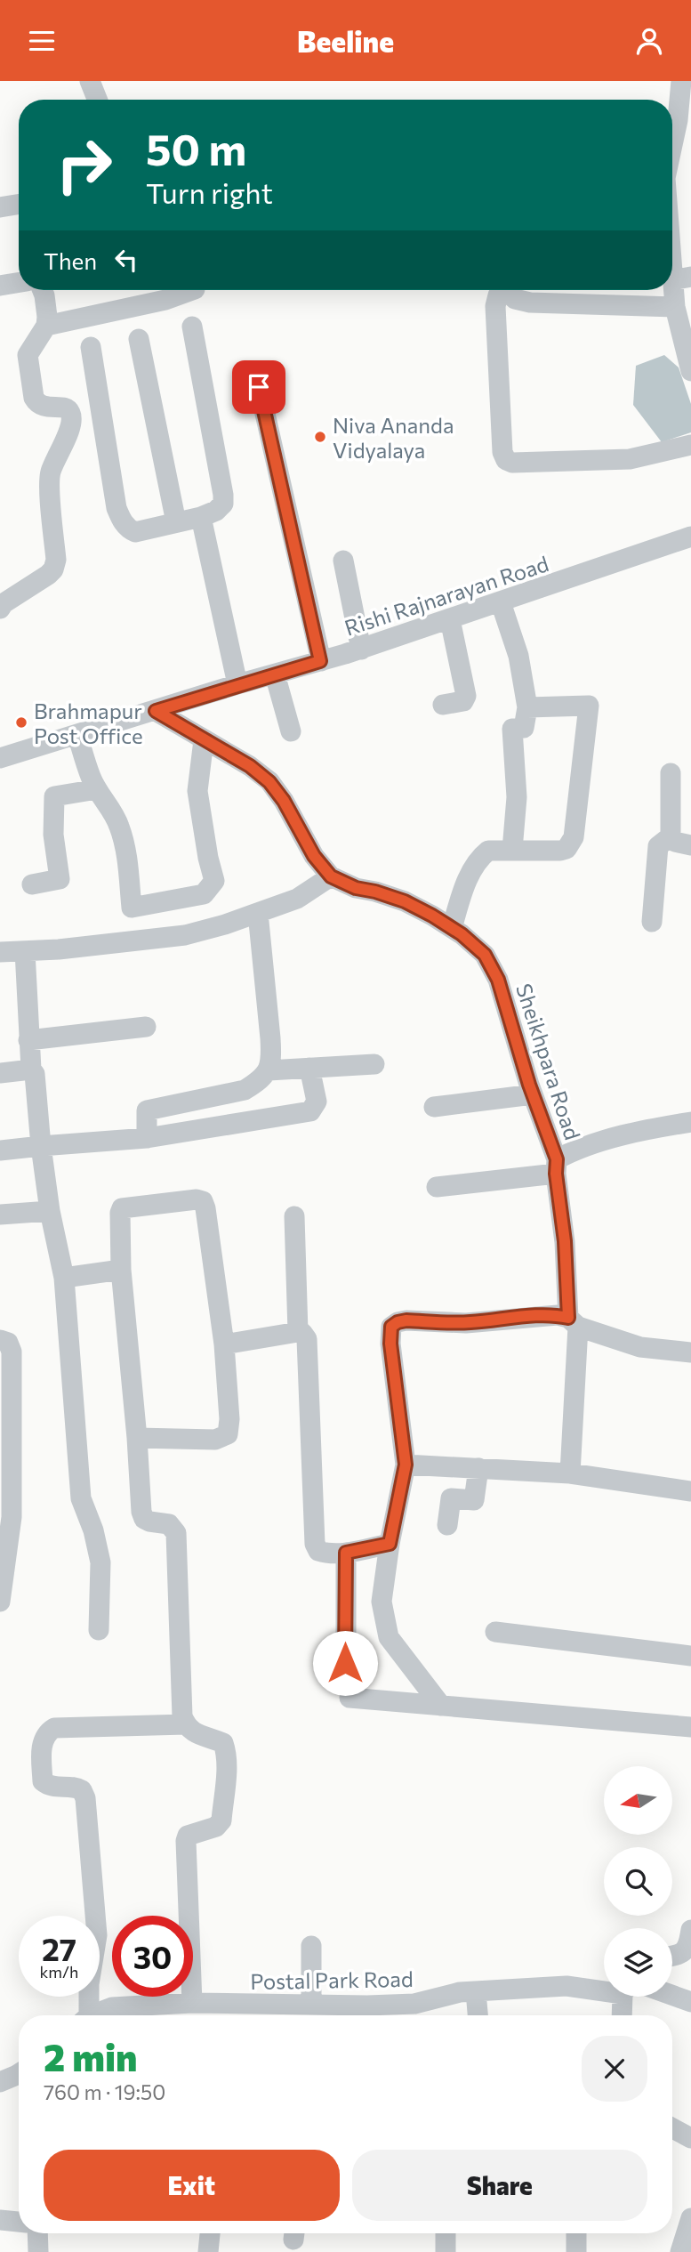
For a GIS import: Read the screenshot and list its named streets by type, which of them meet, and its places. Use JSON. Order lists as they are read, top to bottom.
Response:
{
  "streets": {
    "street": ["Rishi Rajnarayan Road", "Sheikhpara Road", "Postal Park Road"]
  },
  "crossings": [
    ["Rishi Rajnarayan Road", "Sheikhpara Road"]
  ],
  "places": ["Niva Ananda Vidyalaya", "Brahmapur Post Office"],
  "north": "left",
  "page": {
    "header": "Beeline",
    "turn": ["50 m", "Turn right"],
    "then": "Then",
    "speed": "27 km/h",
    "limit": "30",
    "heading": ["2 min", "760 m · 19:50"],
    "buttons": ["Exit", "Share"]
  }
}
